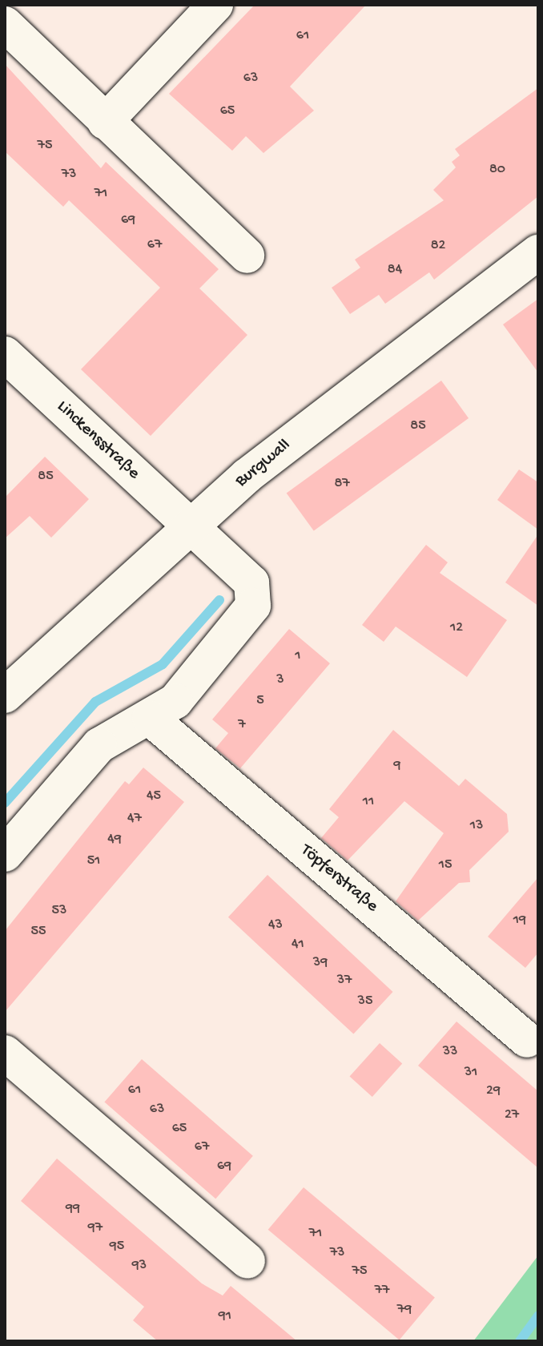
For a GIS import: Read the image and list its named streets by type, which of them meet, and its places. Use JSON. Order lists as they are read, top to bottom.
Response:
{
  "streets": {
    "street": ["Linckensstraße", "Burgwall", "Töpferstraße"]
  },
  "crossings": [
    ["Linckensstraße", "Burgwall"]
  ],
  "house_numbers": [
    "61",
    "63",
    "65",
    "75",
    "80",
    "73",
    "71",
    "69",
    "67",
    "82",
    "84",
    "85",
    "85",
    "87",
    "12",
    "1",
    "3",
    "5",
    "7",
    "9",
    "45",
    "11",
    "47",
    "13",
    "49",
    "51",
    "15",
    "53",
    "19",
    "43",
    "55",
    "41",
    "39",
    "37",
    "35",
    "33",
    "31",
    "61",
    "29",
    "63",
    "27",
    "65",
    "67",
    "69",
    "99",
    "97",
    "71",
    "95",
    "73",
    "93",
    "75",
    "77",
    "79",
    "91"
  ]
}
